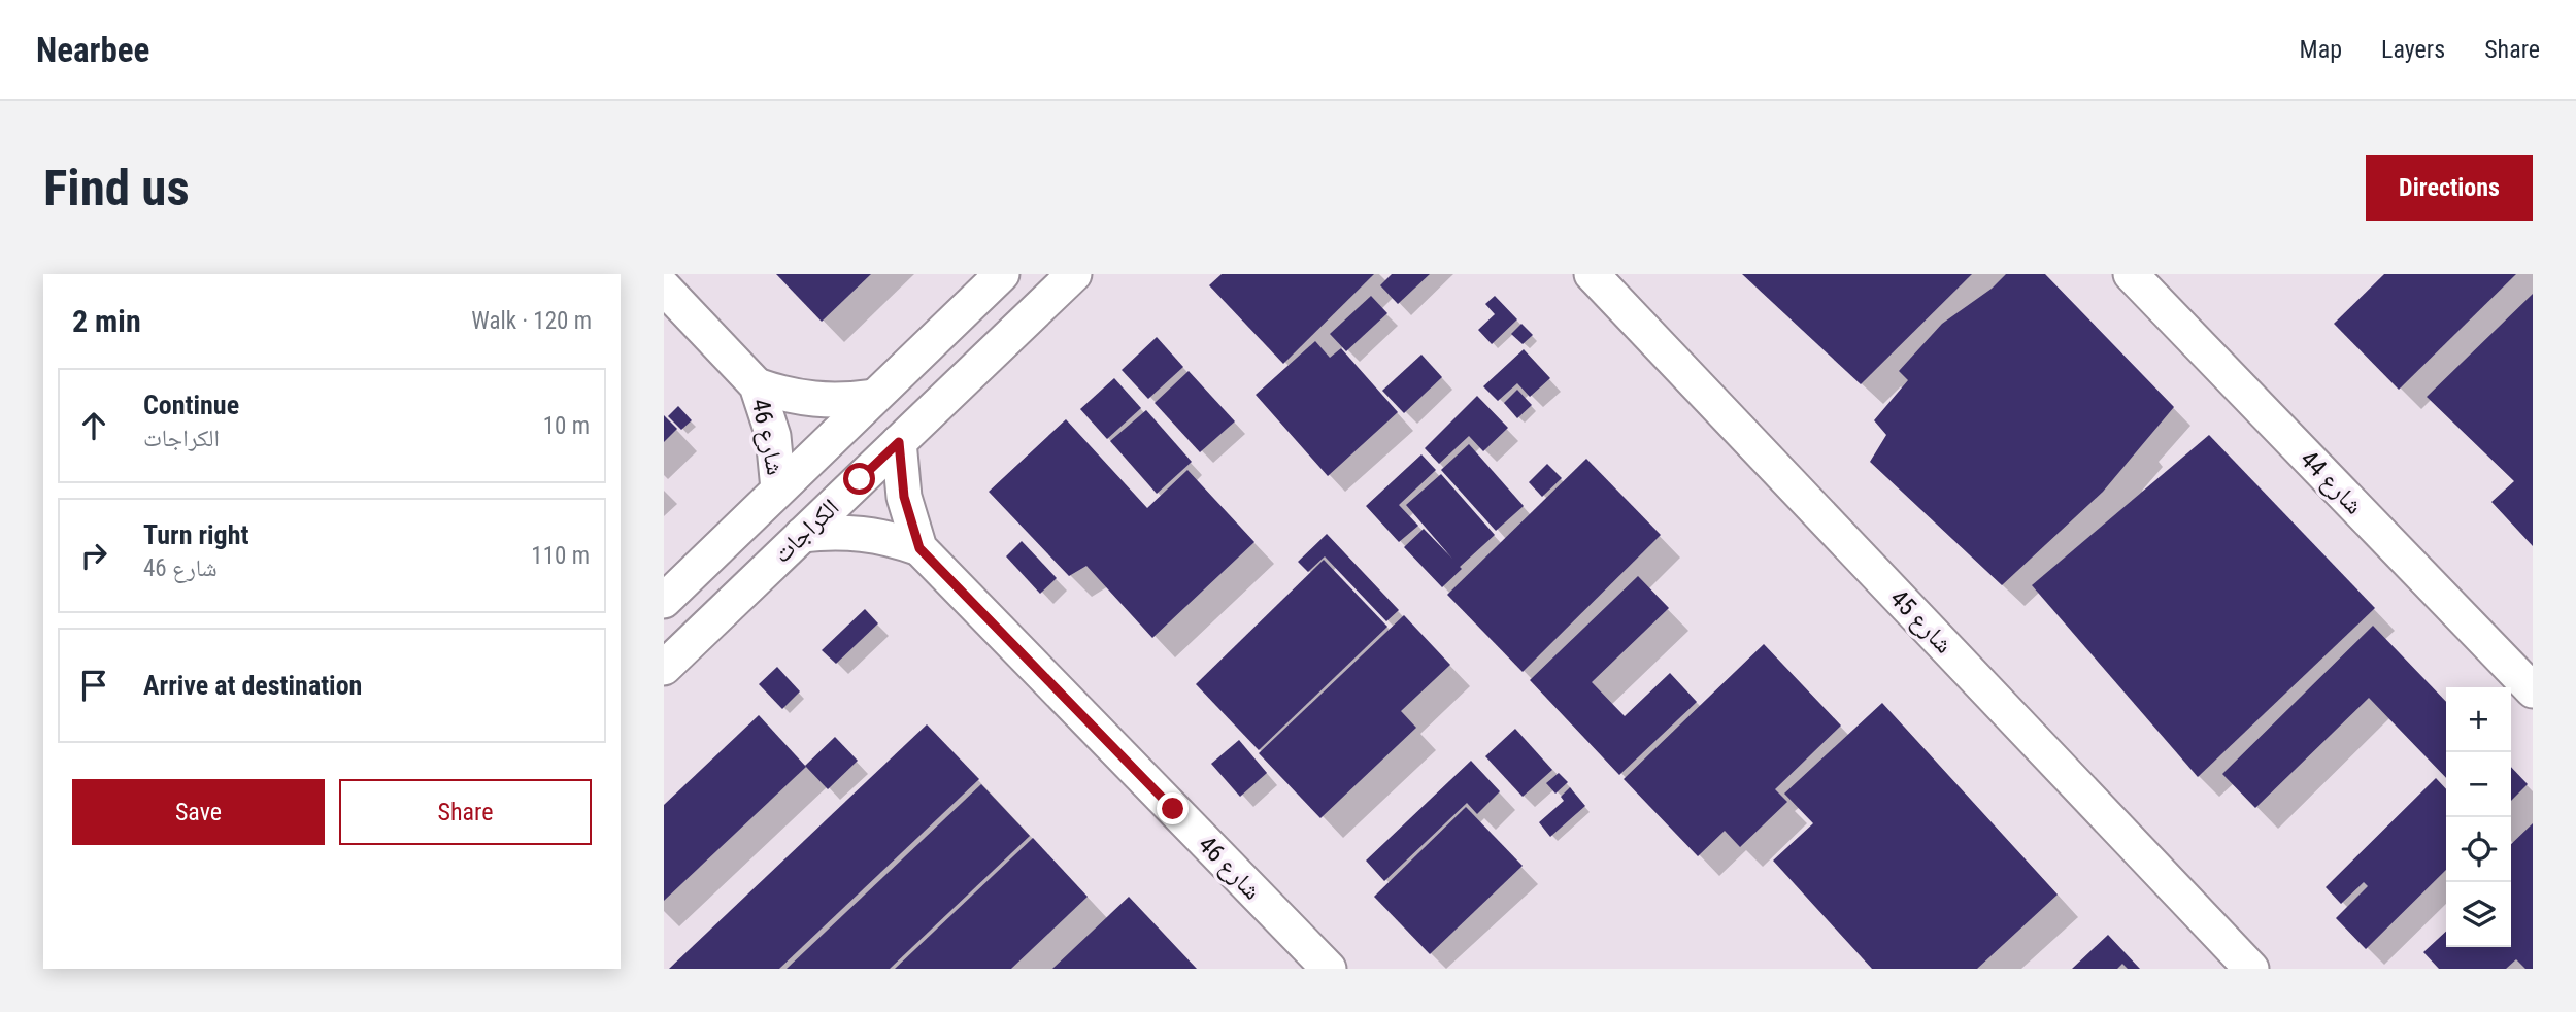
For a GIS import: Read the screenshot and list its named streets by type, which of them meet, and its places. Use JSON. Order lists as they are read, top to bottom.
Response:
{
  "streets": {
    "street": [
      "شارع 46",
      "شارع 44",
      "الكراجات",
      "شارع 45"
    ]
  },
  "crossings": [
    ["شارع 46", "الكراجات"]
  ],
  "page": {
    "header": "Nearbee",
    "nav": ["Map", "Layers", "Share"],
    "buttons": [
      "Directions",
      ["Save", "Share"]
    ],
    "title": "Find us",
    "heading": ["2 min", "Walk · 120 m"],
    "list": [
      ["Continue", "الكراجات", "10 m"],
      ["Turn right", "شارع 46", "110 m"],
      "Arrive at destination"
    ],
    "map_buttons": ["+", "−"]
  }
}
